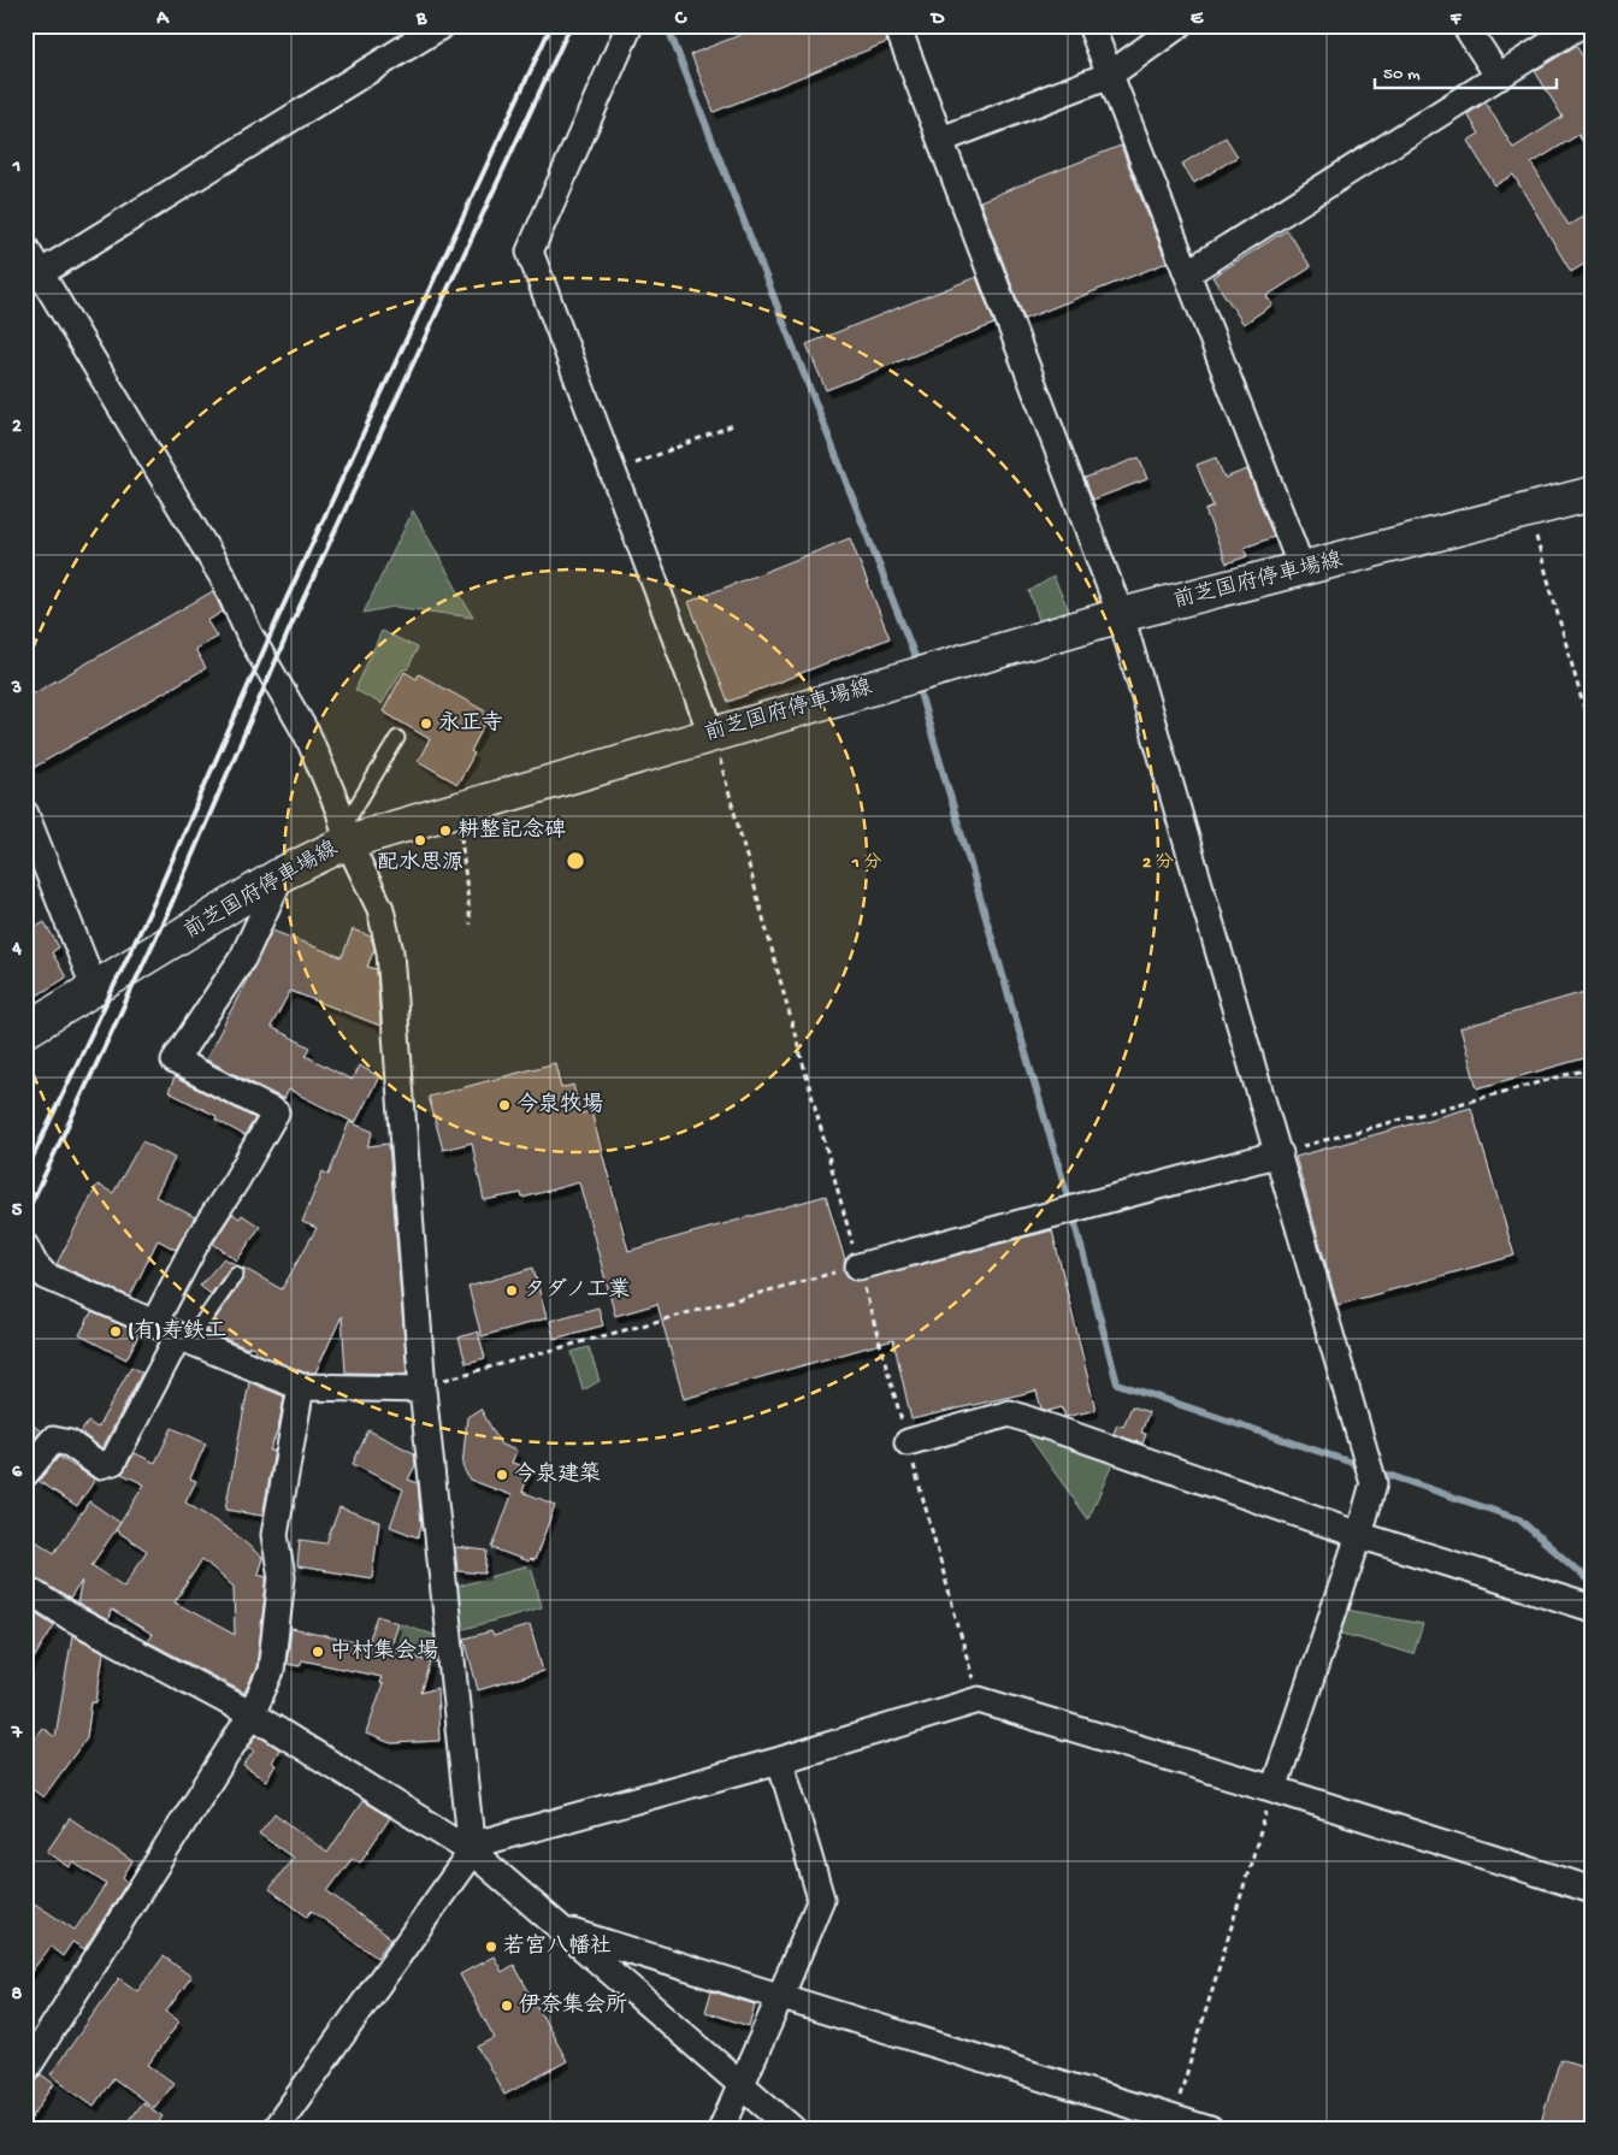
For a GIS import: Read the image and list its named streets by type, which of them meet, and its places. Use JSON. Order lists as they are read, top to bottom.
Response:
{
  "streets": {
    "main road": ["前芝国府停車場線"]
  },
  "places": [
    "永正寺",
    "耕整記念碑",
    "配水思源",
    "今泉牧場",
    "タダノ工業",
    "(有)寿鉄工",
    "今泉建築",
    "中村集会場",
    "若宮八幡社",
    "伊奈集会所"
  ],
  "scale_bar": "50 m",
  "grid": {
    "columns": [
      "A",
      "B",
      "C",
      "D",
      "E",
      "F"
    ],
    "rows": [
      "1",
      "2",
      "3",
      "4",
      "5",
      "6",
      "7",
      "8"
    ]
  },
  "rings": ["1 分", "2 分"]
}
